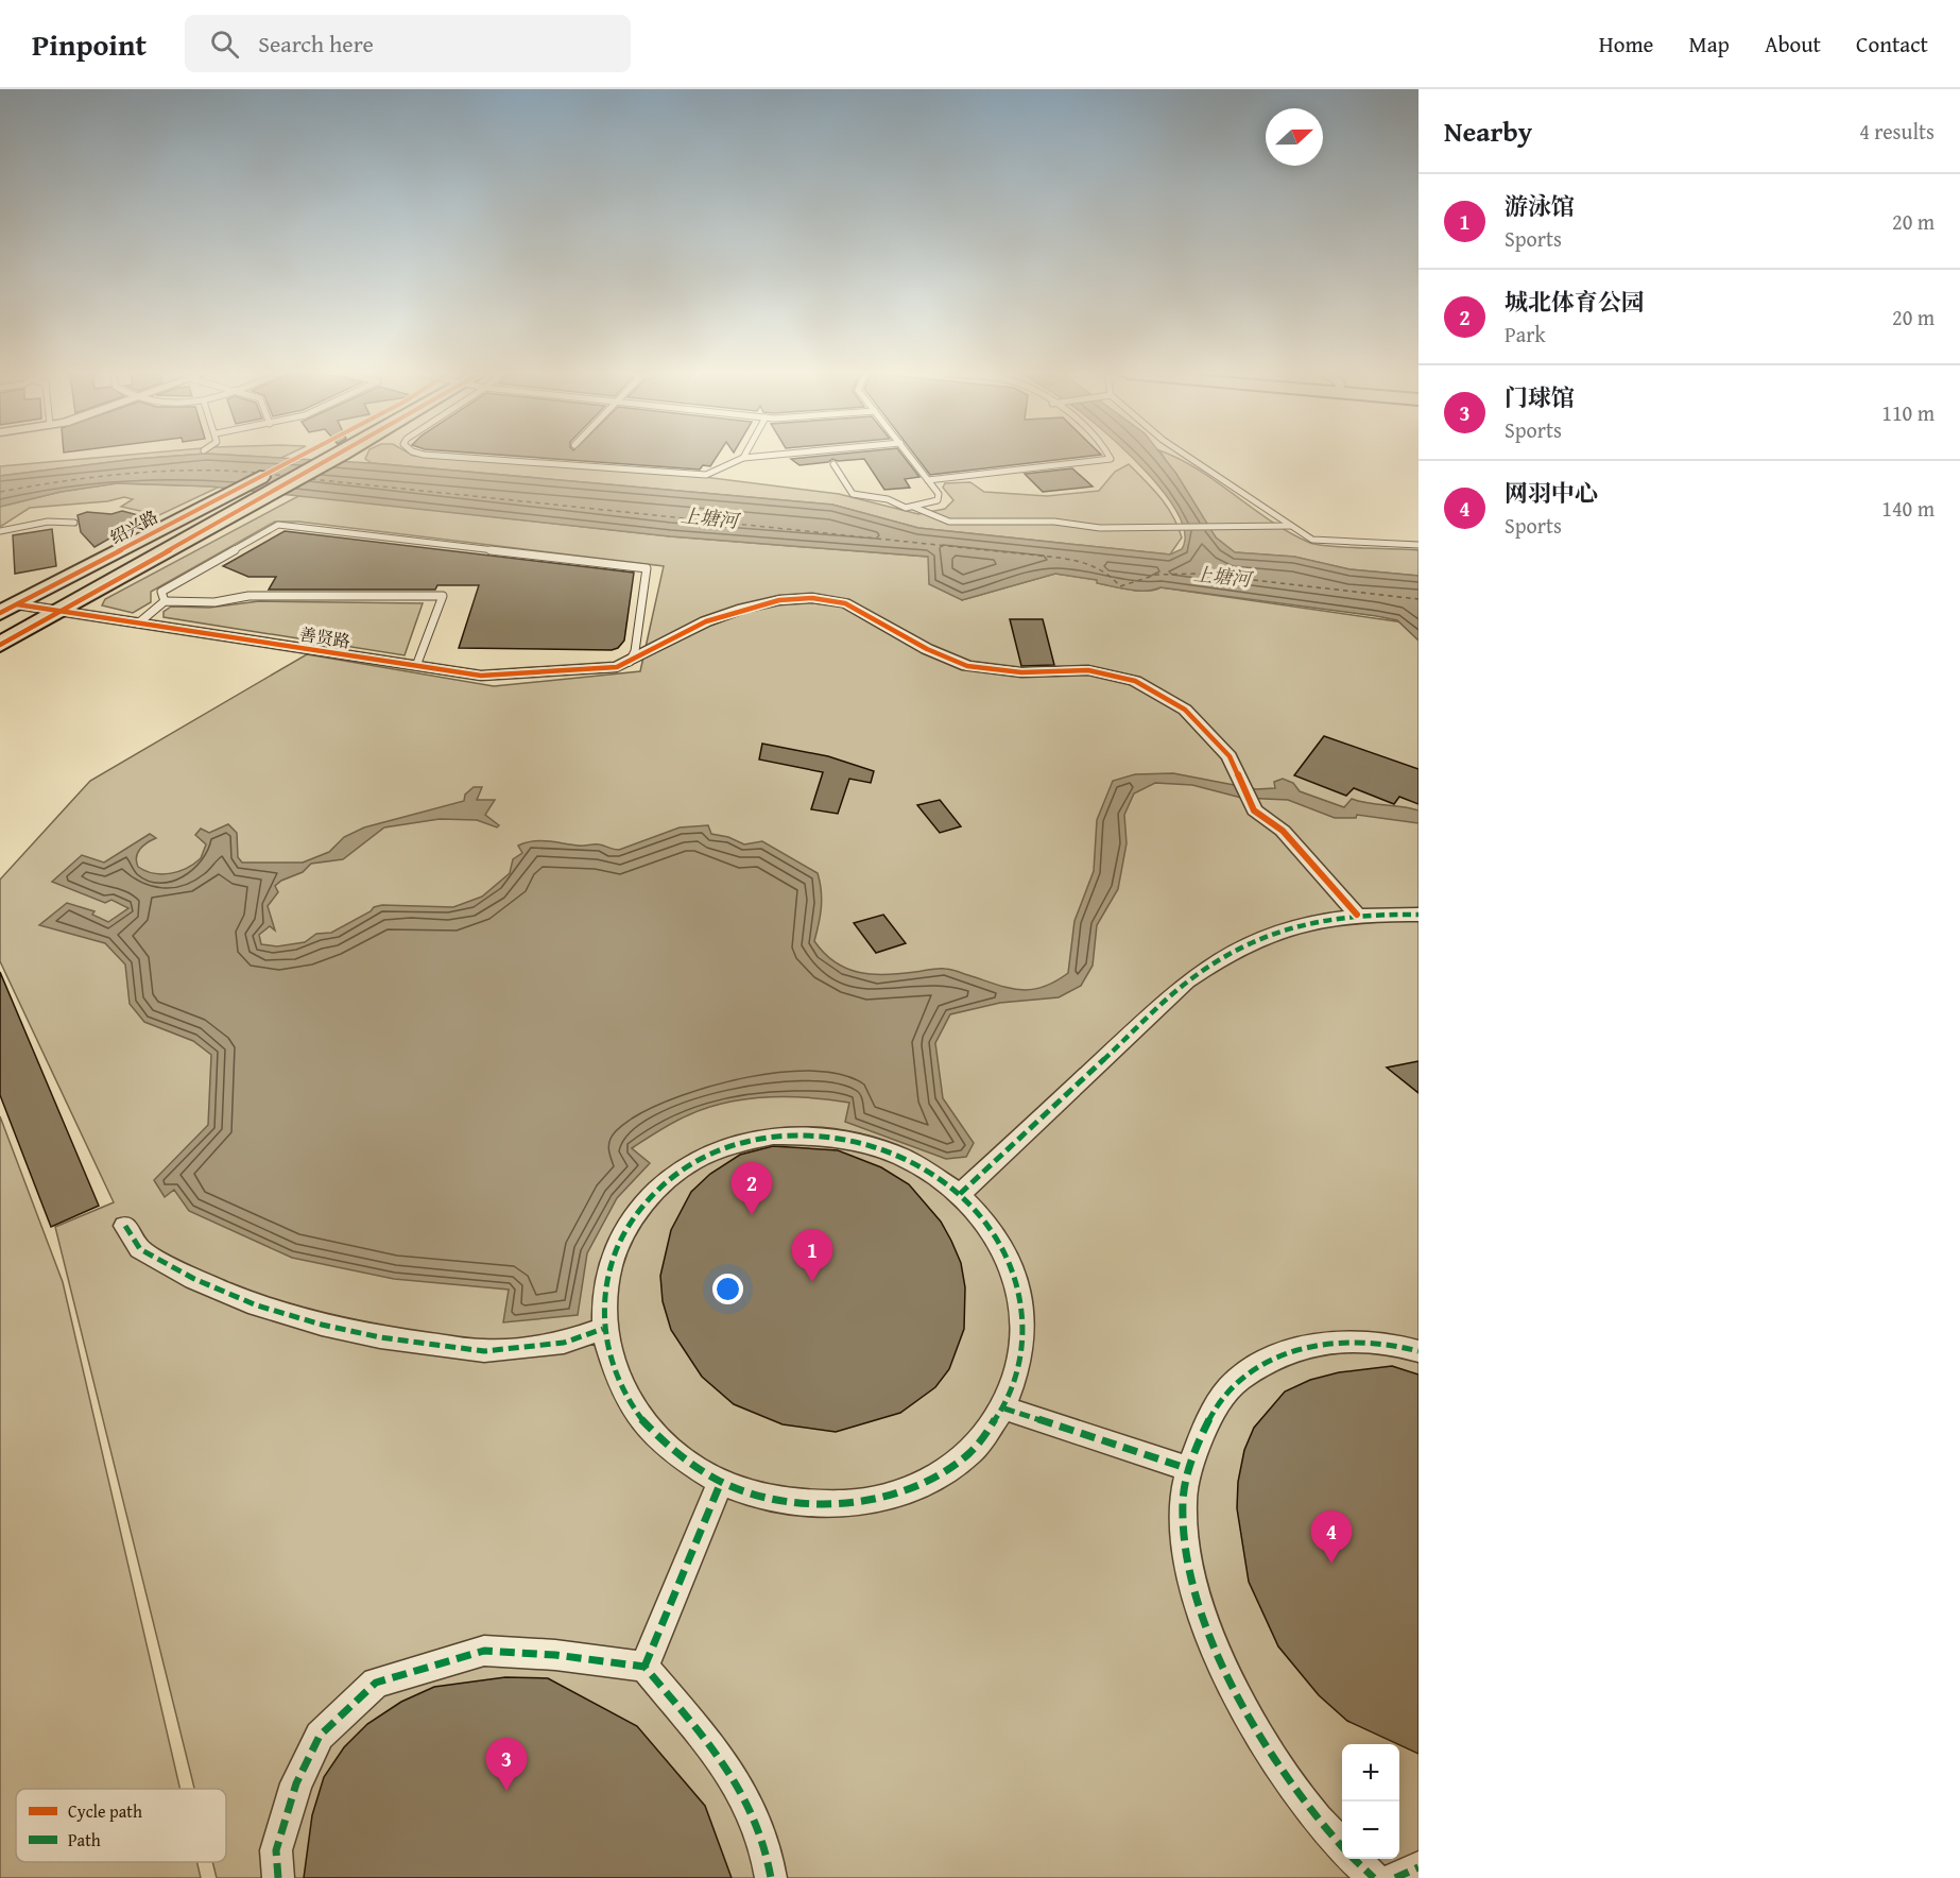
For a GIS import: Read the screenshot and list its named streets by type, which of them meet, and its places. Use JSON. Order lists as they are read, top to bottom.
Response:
{
  "streets": {
    "main road": ["绍兴路"],
    "street": ["善贤路"]
  },
  "crossings": [
    ["绍兴路", "善贤路"]
  ],
  "water": ["上塘河"],
  "legend": ["Cycle path", "Path"],
  "north": "right",
  "page": {
    "header": "Pinpoint",
    "search": "Search here",
    "nav": [
      "Home",
      "Map",
      "About",
      "Contact"
    ],
    "heading": ["Nearby", "4 results"],
    "list": [
      {
        "mark": "1",
        "name": "游泳馆",
        "note": "Sports",
        "value": "20 m"
      },
      {
        "mark": "2",
        "name": "城北体育公园",
        "note": "Park",
        "value": "20 m"
      },
      {
        "mark": "3",
        "name": "门球馆",
        "note": "Sports",
        "value": "110 m"
      },
      {
        "mark": "4",
        "name": "网羽中心",
        "note": "Sports",
        "value": "140 m"
      }
    ],
    "pins": [
      "2",
      "1",
      "4",
      "3"
    ],
    "map_buttons": ["+", "−"]
  }
}
